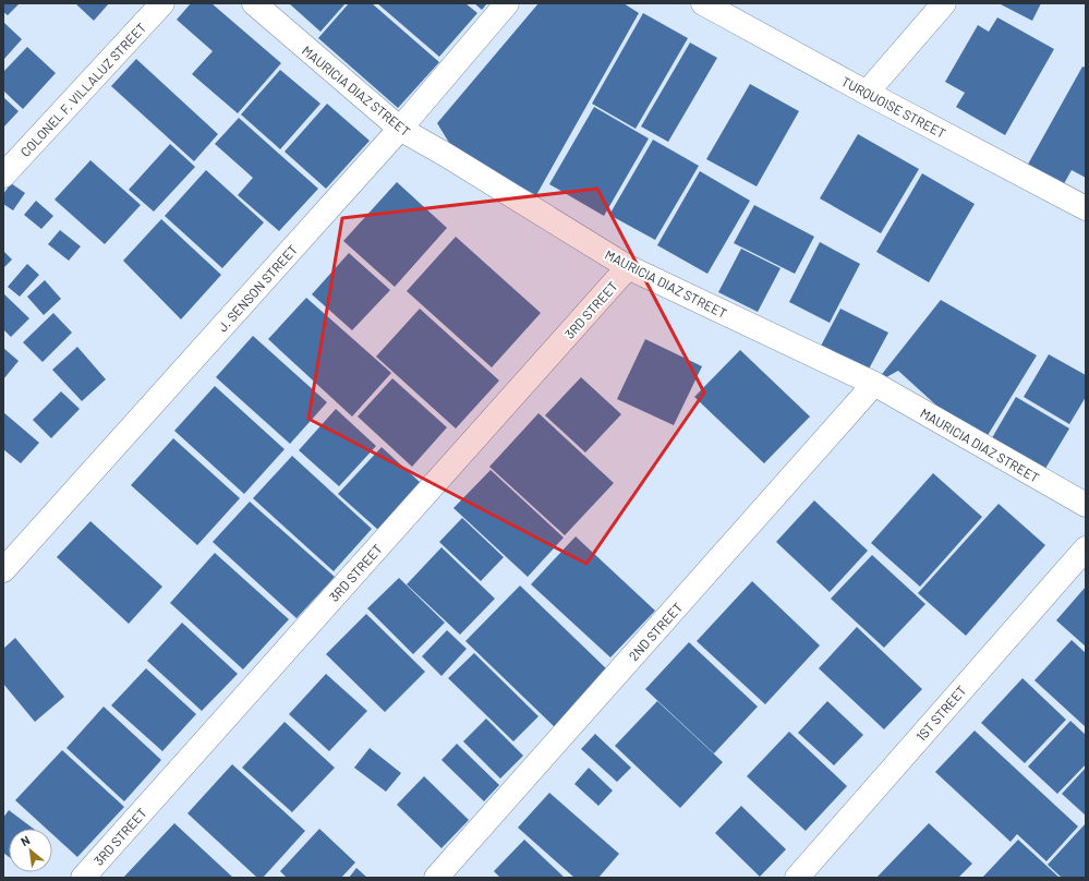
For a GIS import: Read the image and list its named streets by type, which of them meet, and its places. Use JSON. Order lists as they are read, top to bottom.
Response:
{
  "streets": {
    "street": [
      "COLONEL F. VILLALUZ STREET",
      "MAURICIA DIAZ STREET",
      "TURQUOISE STREET",
      "J. SENSON STREET",
      "3RD STREET",
      "2ND STREET",
      "1ST STREET"
    ]
  },
  "crossings": [
    ["MAURICIA DIAZ STREET", "J. SENSON STREET"],
    ["MAURICIA DIAZ STREET", "3RD STREET"],
    ["MAURICIA DIAZ STREET", "2ND STREET"]
  ],
  "north": "top left"
}
